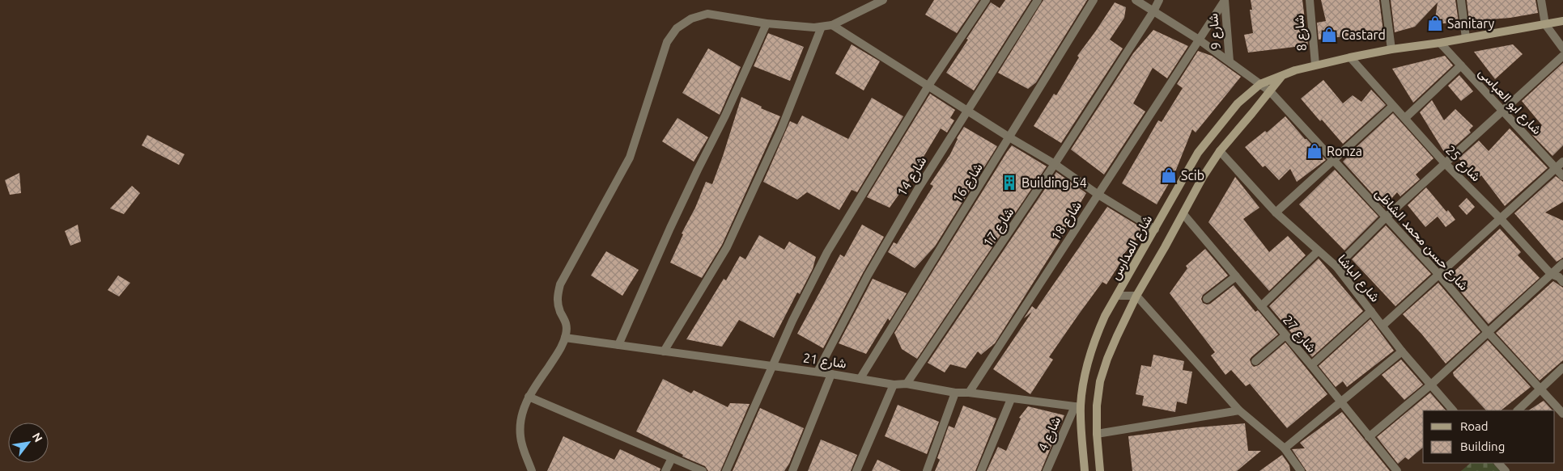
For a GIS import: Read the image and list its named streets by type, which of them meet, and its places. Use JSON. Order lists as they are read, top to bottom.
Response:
{
  "streets": {
    "street": [
      "شارع 9",
      "شارع 8",
      "شارع ابو العباسى",
      "شارع 25",
      "شارع 14",
      "شارع 16",
      "شارع 18",
      "شارع 17",
      "شارع حسن محمد الشاظى",
      "شارع المدارس",
      "شارع الباشا",
      "شارع 27",
      "شارع 21",
      "شارع 4"
    ]
  },
  "crossings": [
    ["شارع 9", "شارع 18"],
    ["شارع 9", "شارع حسن محمد الشاظى"],
    ["شارع 8", "شارع المدارس"],
    ["شارع ابو العباسى", "شارع المدارس"],
    ["شارع 25", "شارع المدارس"],
    ["شارع 14", "شارع 21"],
    ["شارع 16", "شارع 21"],
    ["شارع 18", "شارع حسن محمد الشاظى"],
    ["شارع 18", "شارع 21"],
    ["شارع 17", "شارع حسن محمد الشاظى"],
    ["شارع 17", "شارع 21"],
    ["شارع حسن محمد الشاظى", "شارع المدارس"],
    ["شارع المدارس", "شارع الباشا"],
    ["شارع المدارس", "شارع 27"],
    ["شارع المدارس", "شارع 21"],
    ["شارع المدارس", "شارع 4"],
    ["شارع 21", "شارع 4"]
  ],
  "places": {
    "shop": [
      "Sanitary",
      "Castard",
      "Ronza",
      "Scib"
    ],
    "building": ["Building 54"]
  },
  "legend": ["Road", "Building"],
  "north": "top right"
}
